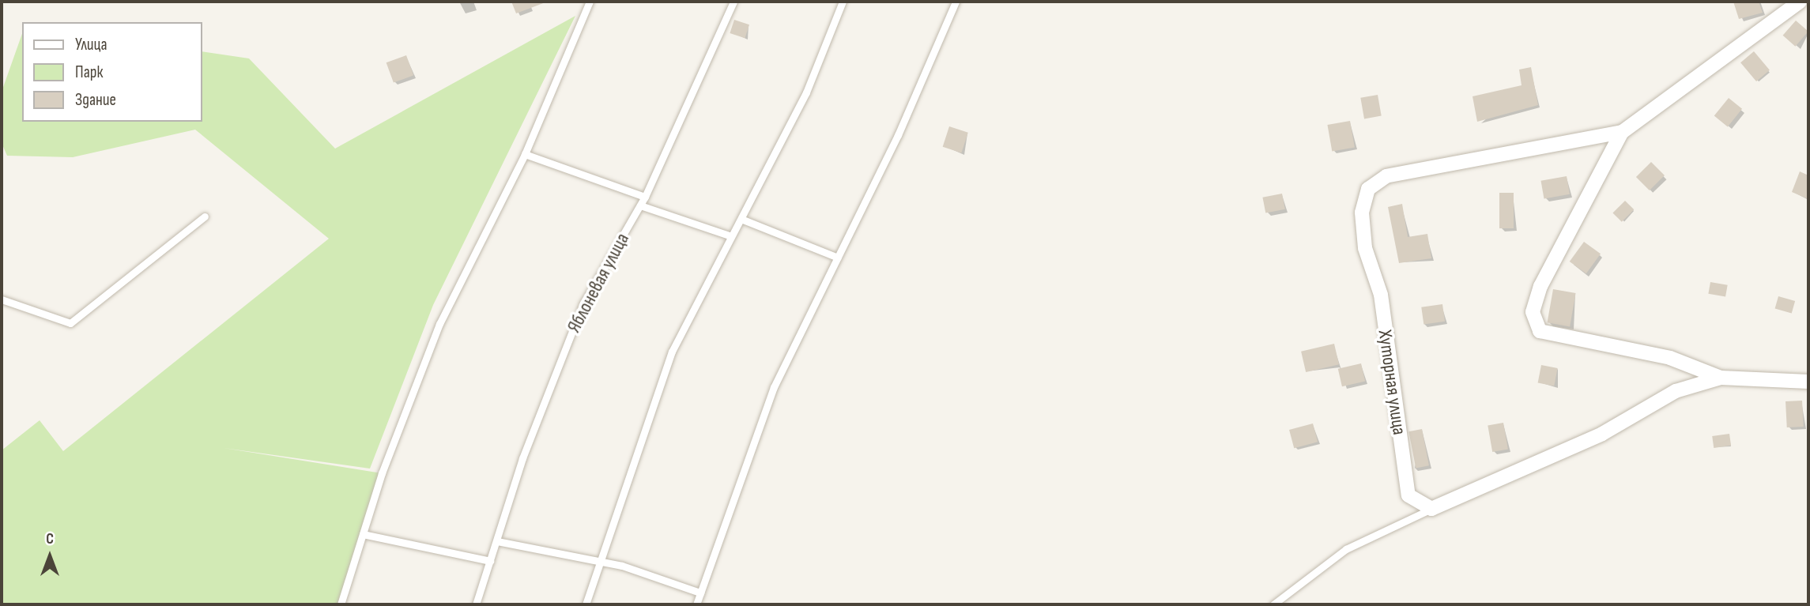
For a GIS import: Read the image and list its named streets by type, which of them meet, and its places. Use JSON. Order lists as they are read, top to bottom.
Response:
{
  "streets": {
    "street": ["Хуторная улица"],
    "lane": ["Яблоневая улица"]
  },
  "legend": ["Улица", "Парк", "Здание"],
  "north": "top"
}
